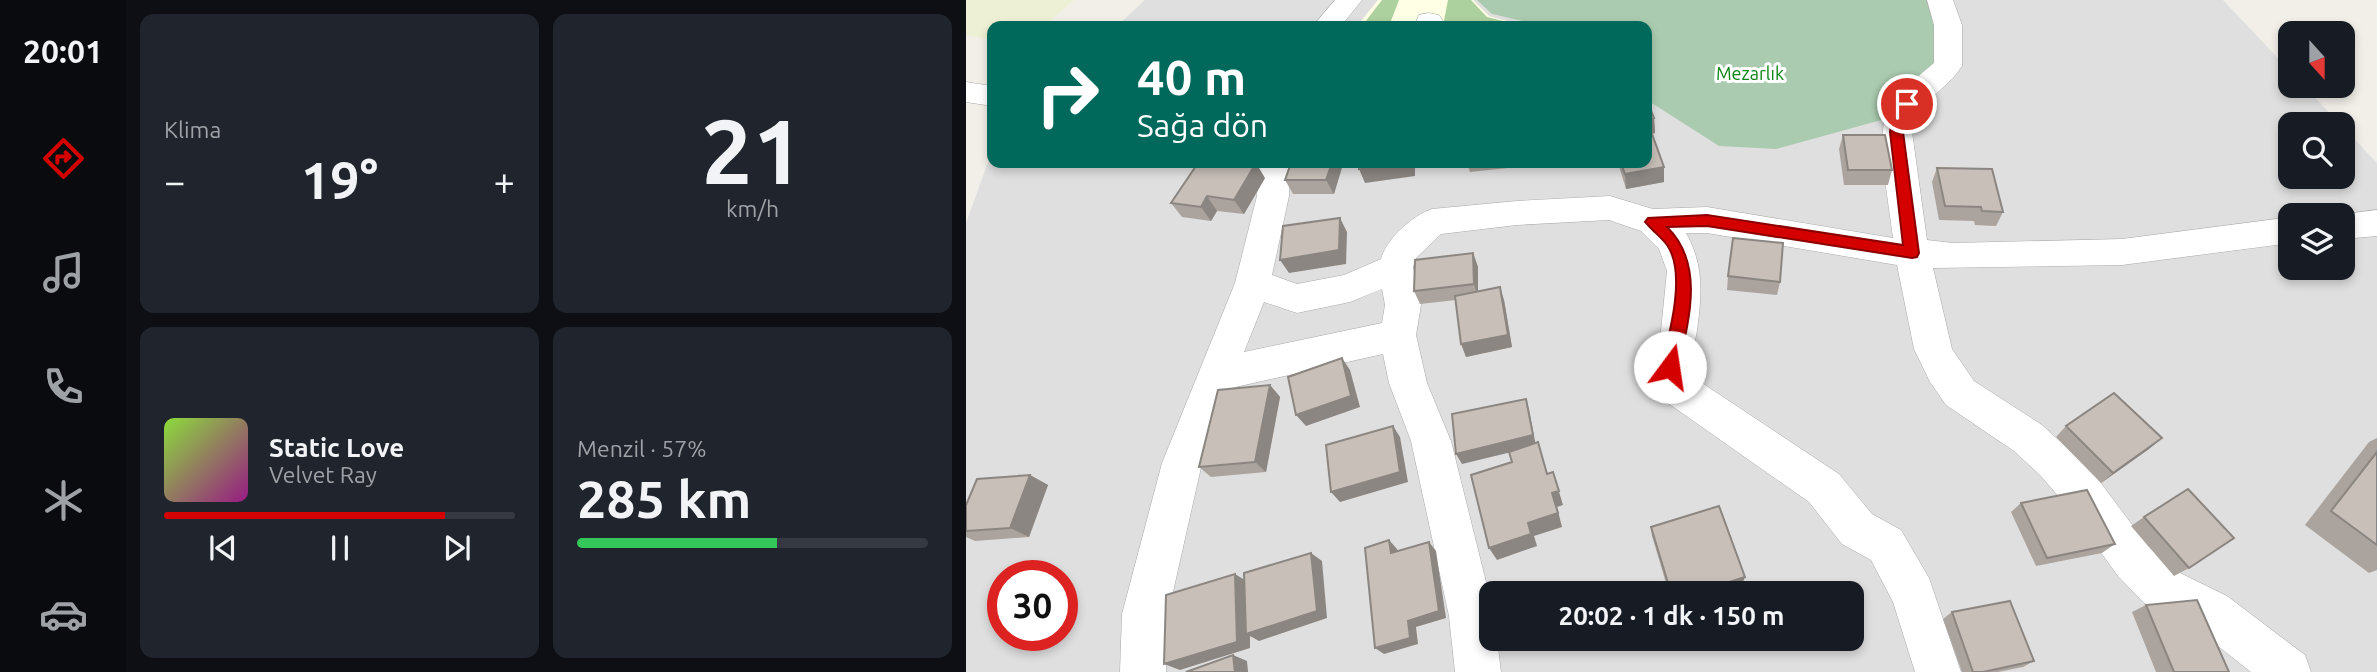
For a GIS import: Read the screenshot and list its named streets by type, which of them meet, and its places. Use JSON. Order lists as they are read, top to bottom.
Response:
{
  "parks": ["Mezarlık"],
  "north": "bottom",
  "page": {
    "tabs": "20:01",
    "tile": [
      "Klima",
      ["21", "km/h"],
      ["Menzil · 57%", "285 km"]
    ],
    "turn": ["40 m", "Sağa dön"],
    "heat": ["−", "19°", "+"],
    "song": ["Static Love", "Velvet Ray"],
    "limit": "30",
    "trip": "20:02 · 1 dk · 150 m"
  }
}
